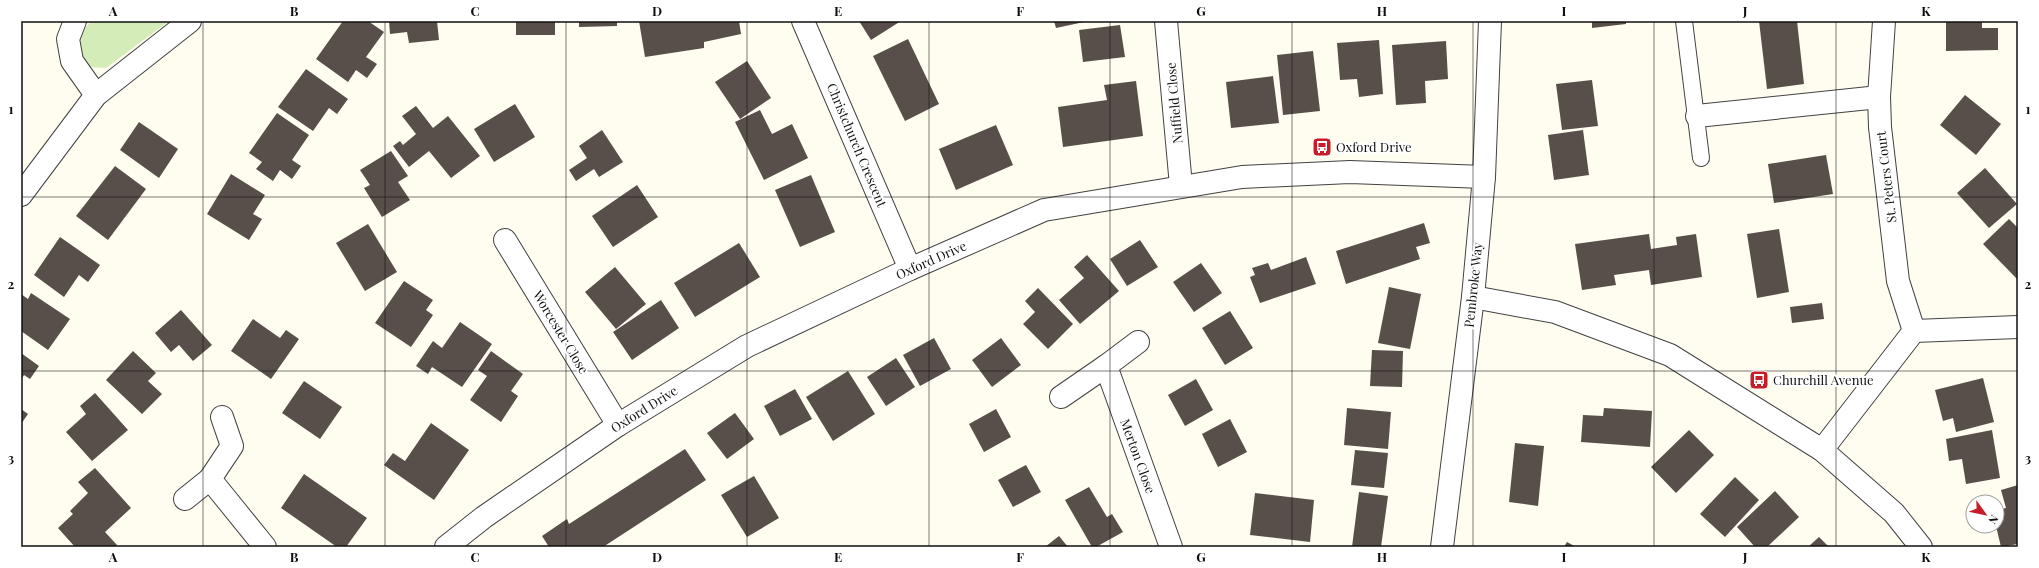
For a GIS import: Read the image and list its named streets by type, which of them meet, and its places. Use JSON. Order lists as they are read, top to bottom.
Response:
{
  "streets": {
    "street": [
      "Nuffield Close",
      "Christchurch Crescent",
      "St. Peters Court",
      "Oxford Drive",
      "Pembroke Way",
      "Worcester Close",
      "Merton Close"
    ]
  },
  "crossings": [
    ["Nuffield Close", "Oxford Drive"],
    ["Christchurch Crescent", "Oxford Drive"],
    ["Oxford Drive", "Pembroke Way"],
    ["Oxford Drive", "Worcester Close"]
  ],
  "places": {
    "bus stop": ["Oxford Drive", "Churchill Avenue"]
  },
  "north": "bottom right",
  "grid": {
    "columns": [
      "A",
      "B",
      "C",
      "D",
      "E",
      "F",
      "G",
      "H",
      "I",
      "J",
      "K"
    ],
    "rows": ["1", "2", "3"]
  }
}
